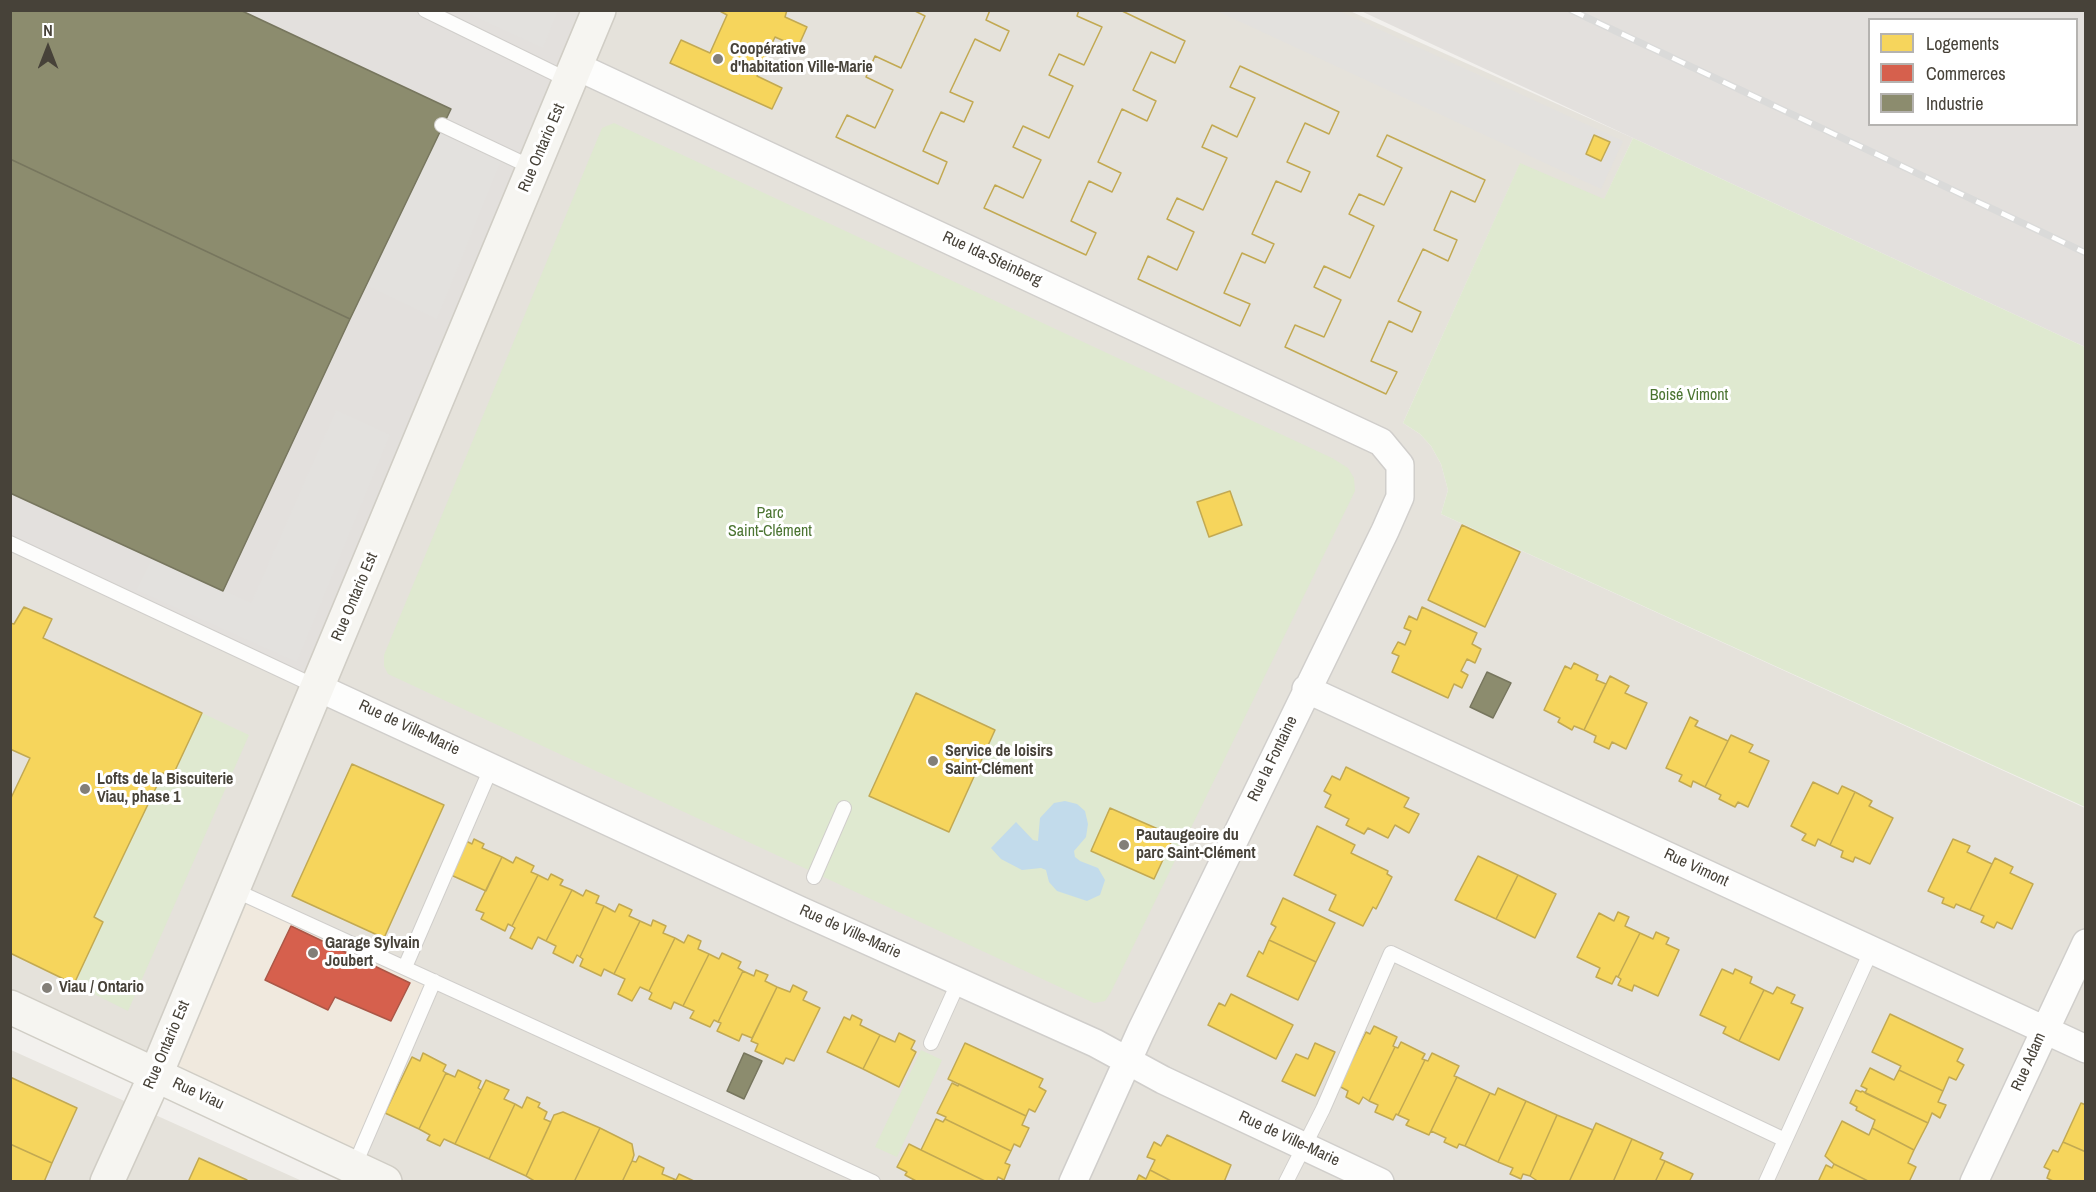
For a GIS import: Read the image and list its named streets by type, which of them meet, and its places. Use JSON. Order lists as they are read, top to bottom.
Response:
{
  "streets": {
    "main road": ["Rue Ontario Est", "Rue Viau"],
    "street": [
      "Rue Ida-Steinberg",
      "Rue de Ville-Marie",
      "Rue la Fontaine",
      "Rue Vimont",
      "Rue Adam"
    ]
  },
  "crossings": [
    ["Rue Ontario Est", "Rue Ida-Steinberg"],
    ["Rue Ontario Est", "Rue de Ville-Marie"],
    ["Rue Ontario Est", "Rue Viau"],
    ["Rue Ida-Steinberg", "Rue la Fontaine"],
    ["Rue de Ville-Marie", "Rue la Fontaine"],
    ["Rue la Fontaine", "Rue Vimont"],
    ["Rue Vimont", "Rue Adam"]
  ],
  "parks": ["Boisé Vimont", "Parc Saint-Clément"],
  "places": [
    "Coopérative d'habitation Ville-Marie",
    "Service de loisirs Saint-Clément",
    "Lofts de la Biscuiterie Viau, phase 1",
    "Pautaugeoire du parc Saint-Clément",
    "Garage Sylvain Joubert",
    "Viau / Ontario"
  ],
  "legend": ["Logements", "Commerces", "Industrie"],
  "north": "top"
}
